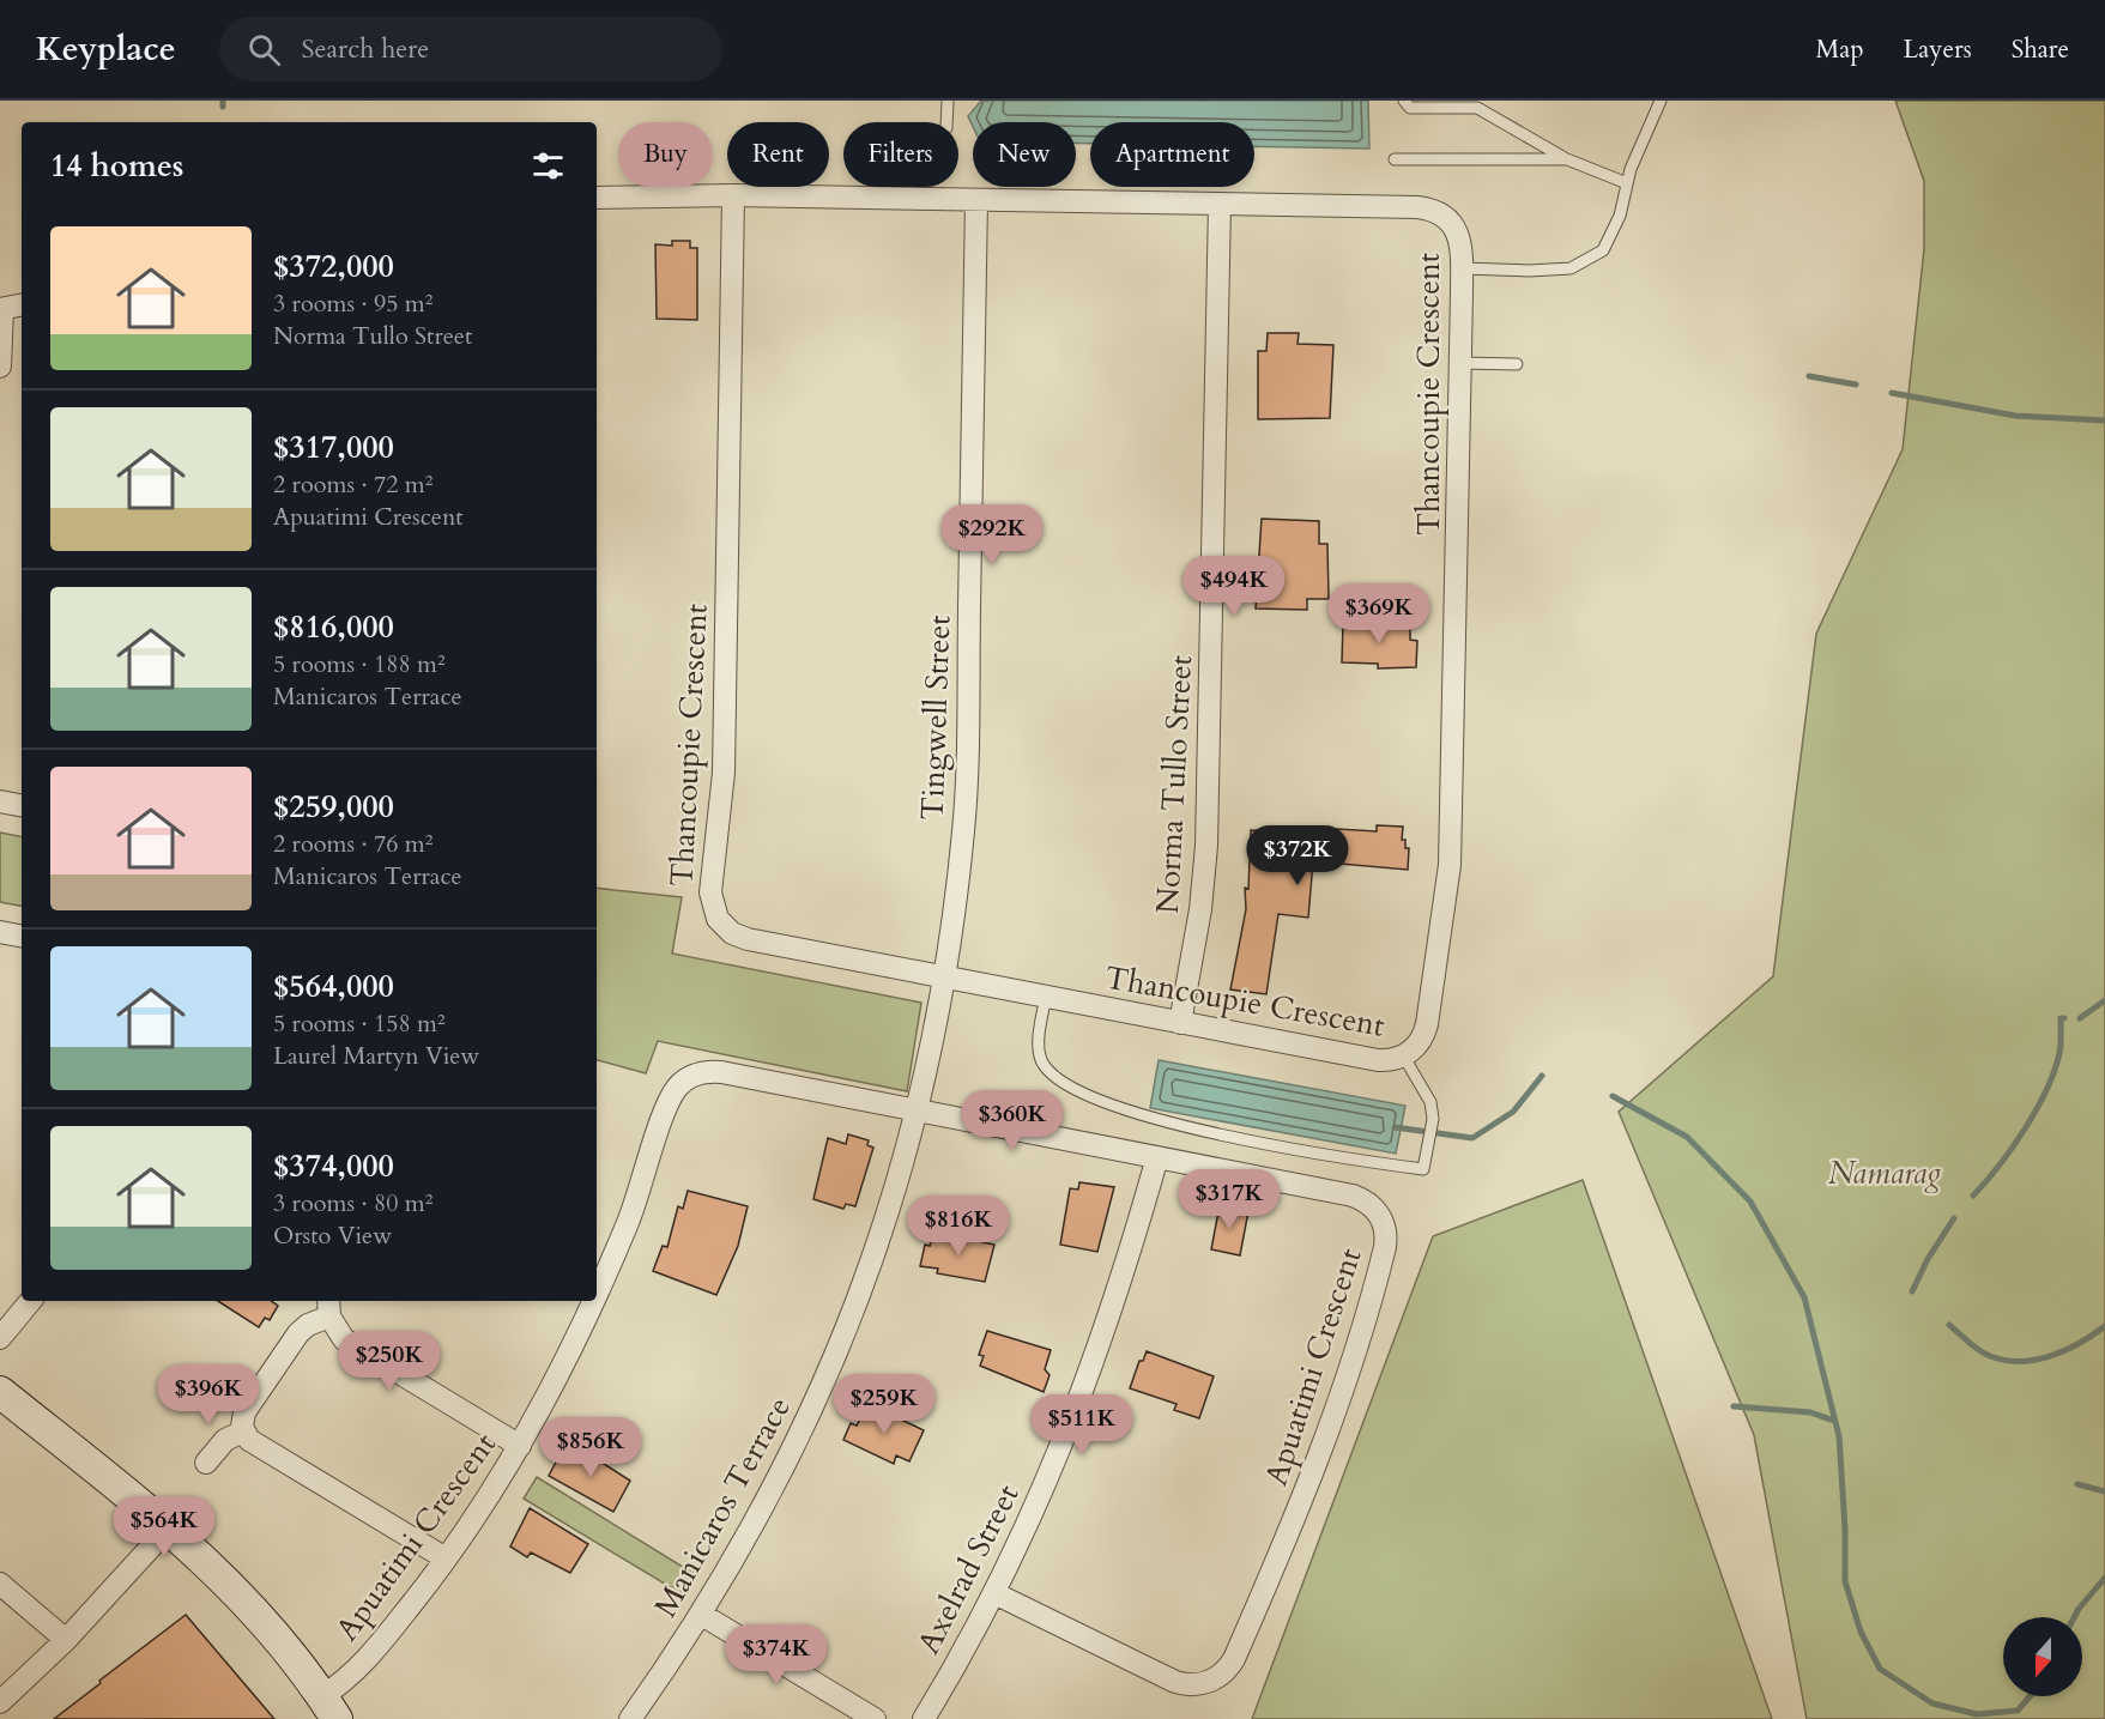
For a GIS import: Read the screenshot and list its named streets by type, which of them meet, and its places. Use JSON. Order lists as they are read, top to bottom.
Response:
{
  "streets": {
    "street": [
      "Thancoupie Crescent",
      "Tingwell Street",
      "Norma Tullo Street",
      "Apuatimi Crescent",
      "Manicaros Terrace",
      "Axelrad Street"
    ]
  },
  "crossings": [
    ["Thancoupie Crescent", "Tingwell Street"],
    ["Thancoupie Crescent", "Norma Tullo Street"],
    ["Tingwell Street", "Apuatimi Crescent"],
    ["Tingwell Street", "Manicaros Terrace"],
    ["Apuatimi Crescent", "Manicaros Terrace"],
    ["Apuatimi Crescent", "Axelrad Street"]
  ],
  "parks": ["Namarag"],
  "north": "bottom",
  "page": {
    "header": "Keyplace",
    "search": "Search here",
    "nav": ["Map", "Layers", "Share"],
    "chip": [
      "Buy",
      "Rent",
      "Filters",
      "New",
      "Apartment"
    ],
    "heading": "14 homes",
    "list": [
      {
        "name": "$372,000",
        "note": "3 rooms · 95 m² · Norma Tullo Street"
      },
      {
        "name": "$317,000",
        "note": "2 rooms · 72 m² · Apuatimi Crescent"
      },
      {
        "name": "$816,000",
        "note": "5 rooms · 188 m² · Manicaros Terrace"
      },
      {
        "name": "$259,000",
        "note": "2 rooms · 76 m² · Manicaros Terrace"
      },
      {
        "name": "$564,000",
        "note": "5 rooms · 158 m² · Laurel Martyn View"
      },
      {
        "name": "$374,000",
        "note": "3 rooms · 80 m² · Orsto View"
      }
    ],
    "price": [
      "$292K",
      "$494K",
      "$369K",
      "$372K",
      "$360K",
      "$317K",
      "$816K",
      "$250K",
      "$396K",
      "$259K",
      "$511K",
      "$856K",
      "$564K",
      "$374K"
    ]
  }
}
